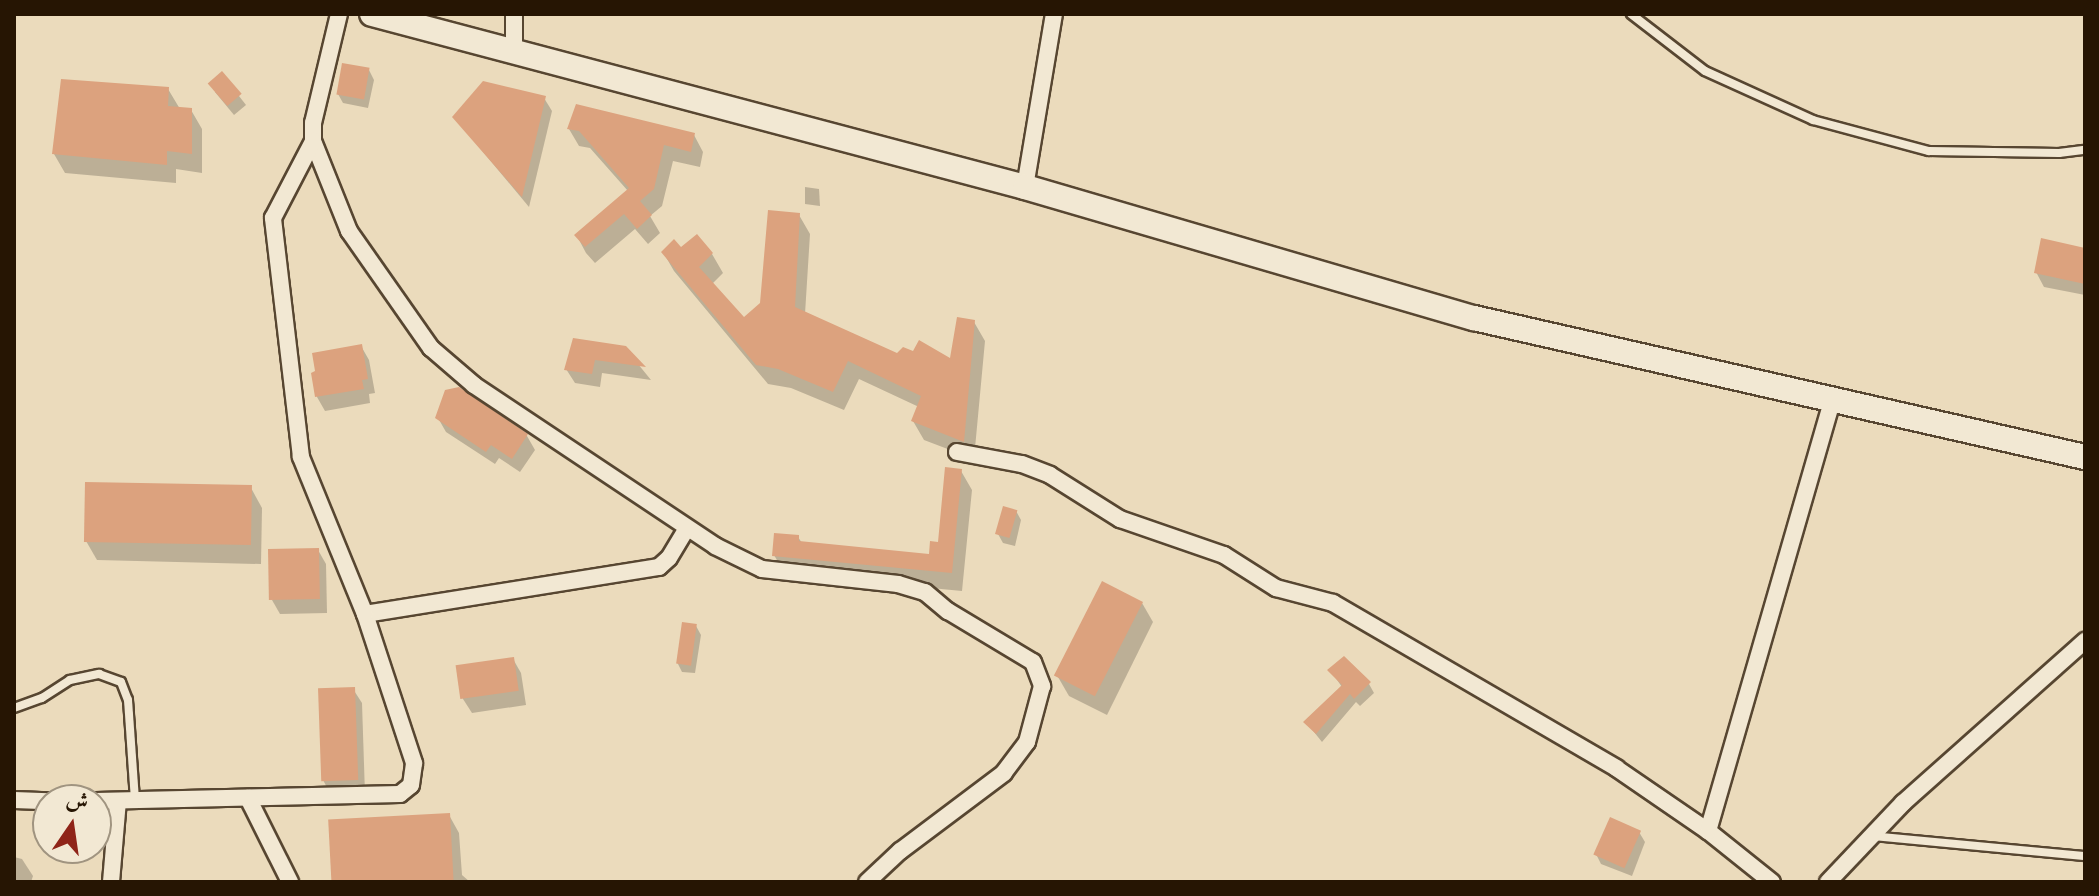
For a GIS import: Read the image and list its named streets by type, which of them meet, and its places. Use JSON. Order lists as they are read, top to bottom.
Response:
{
  "north": "top"
}
